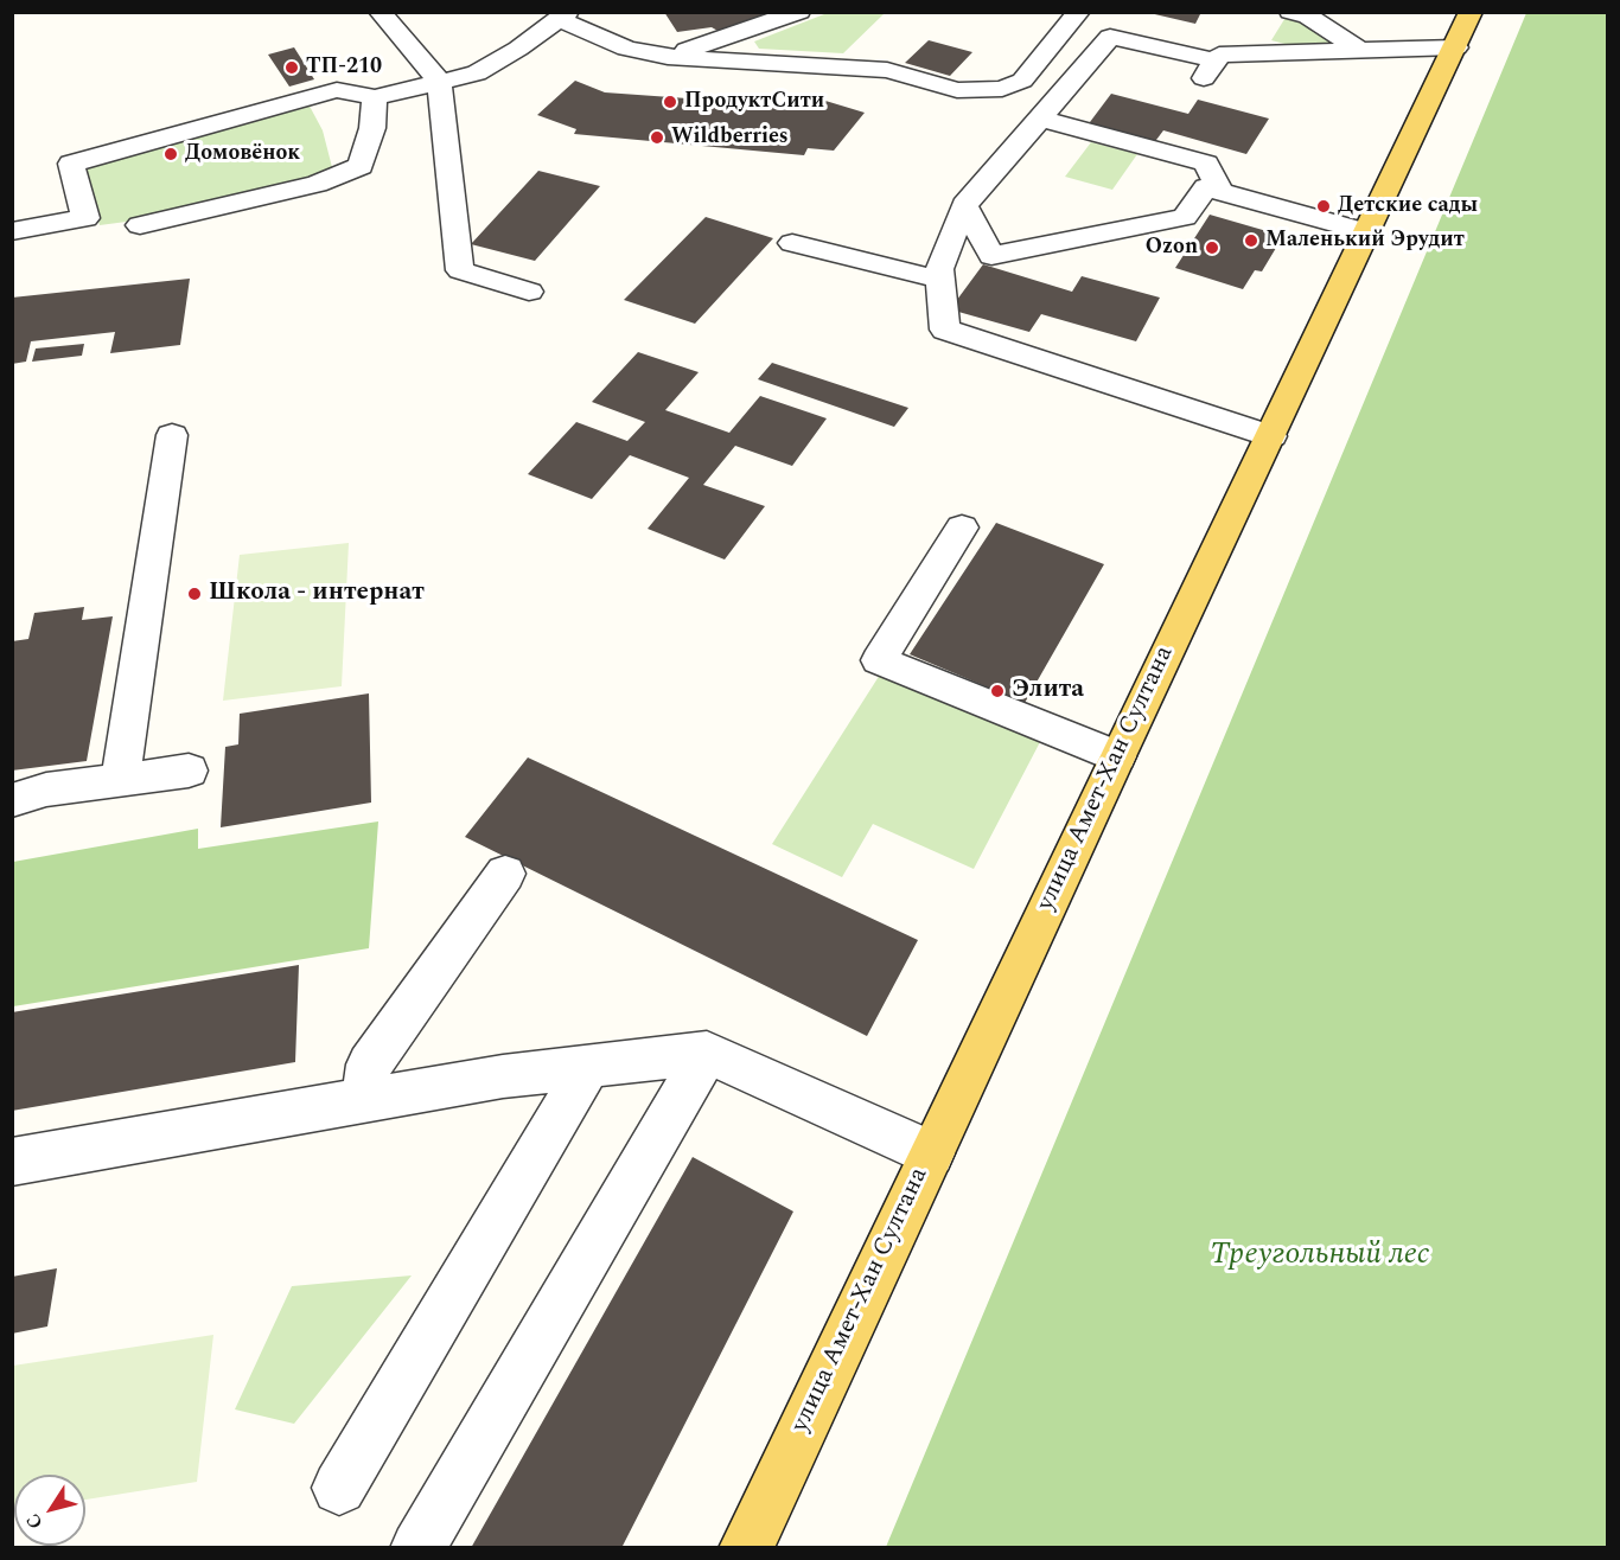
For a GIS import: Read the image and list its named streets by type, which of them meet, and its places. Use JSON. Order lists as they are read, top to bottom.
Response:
{
  "streets": {
    "main road": ["улица Амет-Хан Султана"]
  },
  "parks": ["Треугольный лес"],
  "places": [
    "ТП-210",
    "ПродуктСити",
    "Wildberries",
    "Домовёнок",
    "Детские сады",
    "Маленький Эрудит",
    "Ozon",
    "Школа - интернат",
    "Элита"
  ],
  "north": "bottom left"
}
